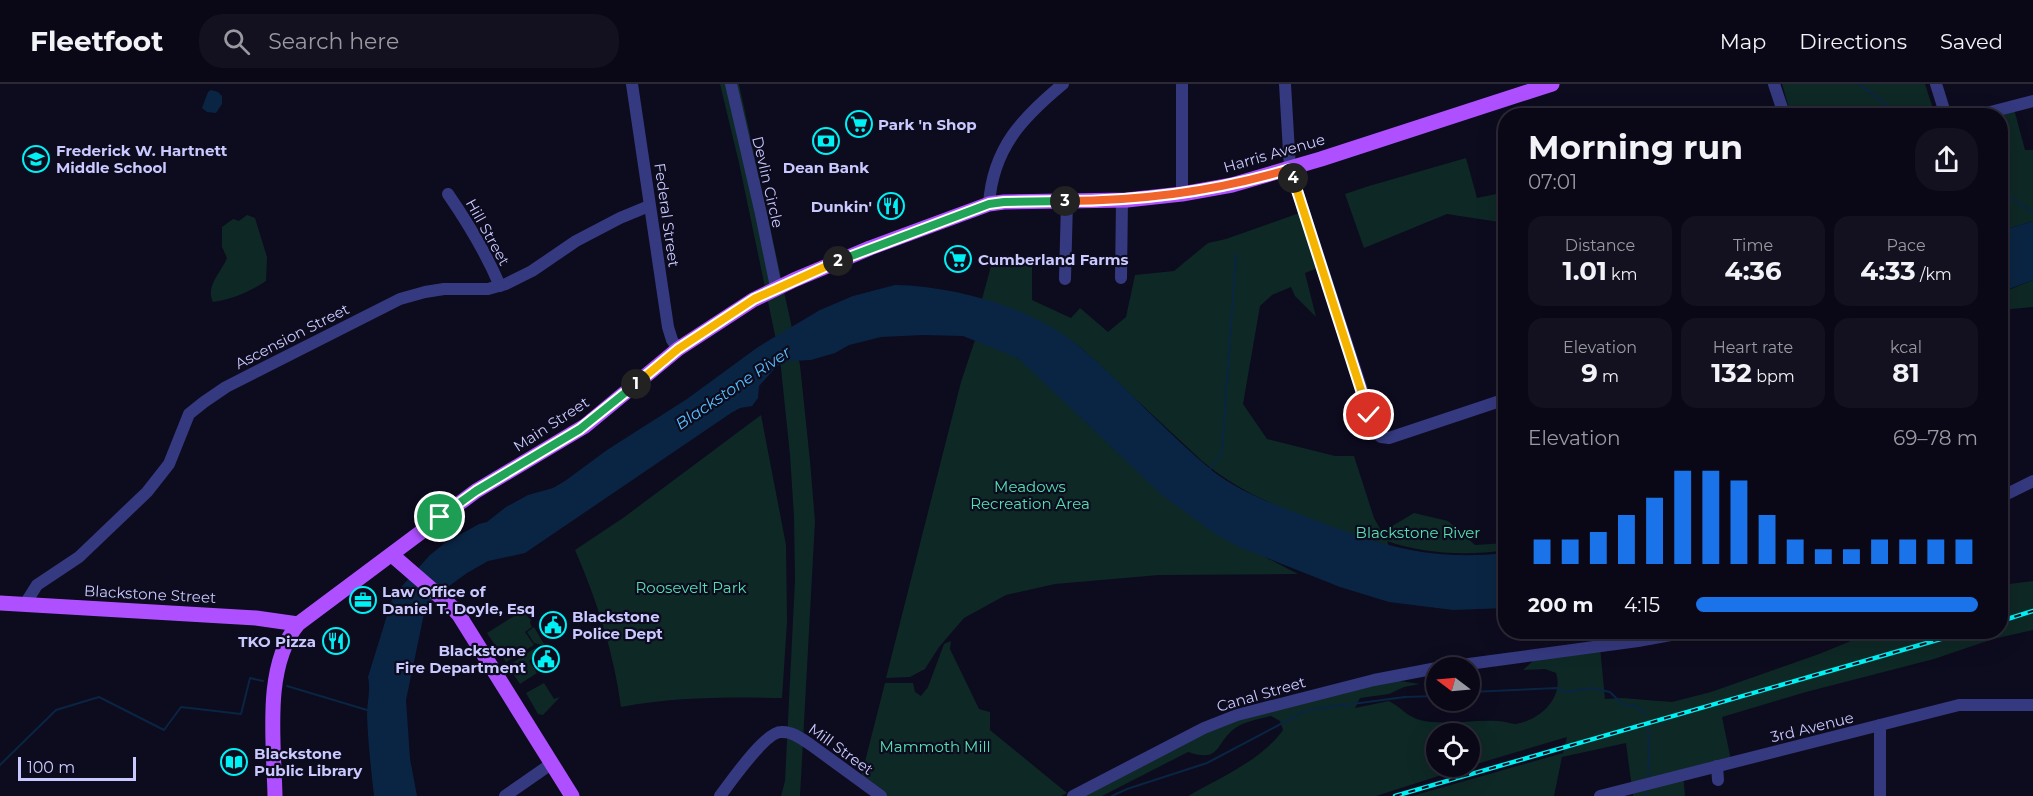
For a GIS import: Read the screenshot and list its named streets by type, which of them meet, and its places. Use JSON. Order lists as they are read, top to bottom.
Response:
{
  "streets": {
    "main road": ["Harris Avenue", "Main Street", "Blackstone Street"],
    "street": [
      "Devlin Circle",
      "Federal Street",
      "Hill Street",
      "Ascension Street",
      "Canal Street",
      "3rd Avenue",
      "Mill Street"
    ]
  },
  "crossings": [
    ["Harris Avenue", "Main Street"],
    ["Devlin Circle", "Main Street"],
    ["Federal Street", "Ascension Street"],
    ["Federal Street", "Main Street"],
    ["Hill Street", "Ascension Street"],
    ["Ascension Street", "Blackstone Street"],
    ["Main Street", "Blackstone Street"]
  ],
  "water": ["Blackstone River"],
  "parks": [
    "Meadows Recreation Area",
    "Blackstone River",
    "Roosevelt Park",
    "Mammoth Mill"
  ],
  "places": {
    "supermarket": ["Park 'n Shop", "Cumberland Farms"],
    "bank": ["Dean Bank"],
    "school or university": ["Frederick W. Hartnett Middle School"],
    "restaurant": ["Dunkin'", "TKO Pizza"],
    "office": ["Law Office of Daniel T. Doyle, Esq"],
    "public building": ["Blackstone Police Dept", "Blackstone Fire Department"],
    "library": ["Blackstone Public Library"]
  },
  "scale_bar": "100 m",
  "north": "left",
  "page": {
    "header": "Fleetfoot",
    "search": "Search here",
    "nav": ["Map", "Directions", "Saved"],
    "heading": ["Morning run", "07:01"],
    "pins": [
      "4",
      "3",
      "2",
      "1"
    ],
    "stats": [
      ["Distance", "1.01 km"],
      ["Time", "4:36"],
      ["Pace", "4:33 /km"],
      ["Elevation", "9 m"],
      ["Heart rate", "132 bpm"],
      ["kcal", "81"]
    ],
    "chart": ["Elevation", "69–78 m"],
    "list": [
      {
        "name": "200 m",
        "note": "4:15"
      }
    ],
    "scale": "100 m"
  }
}
